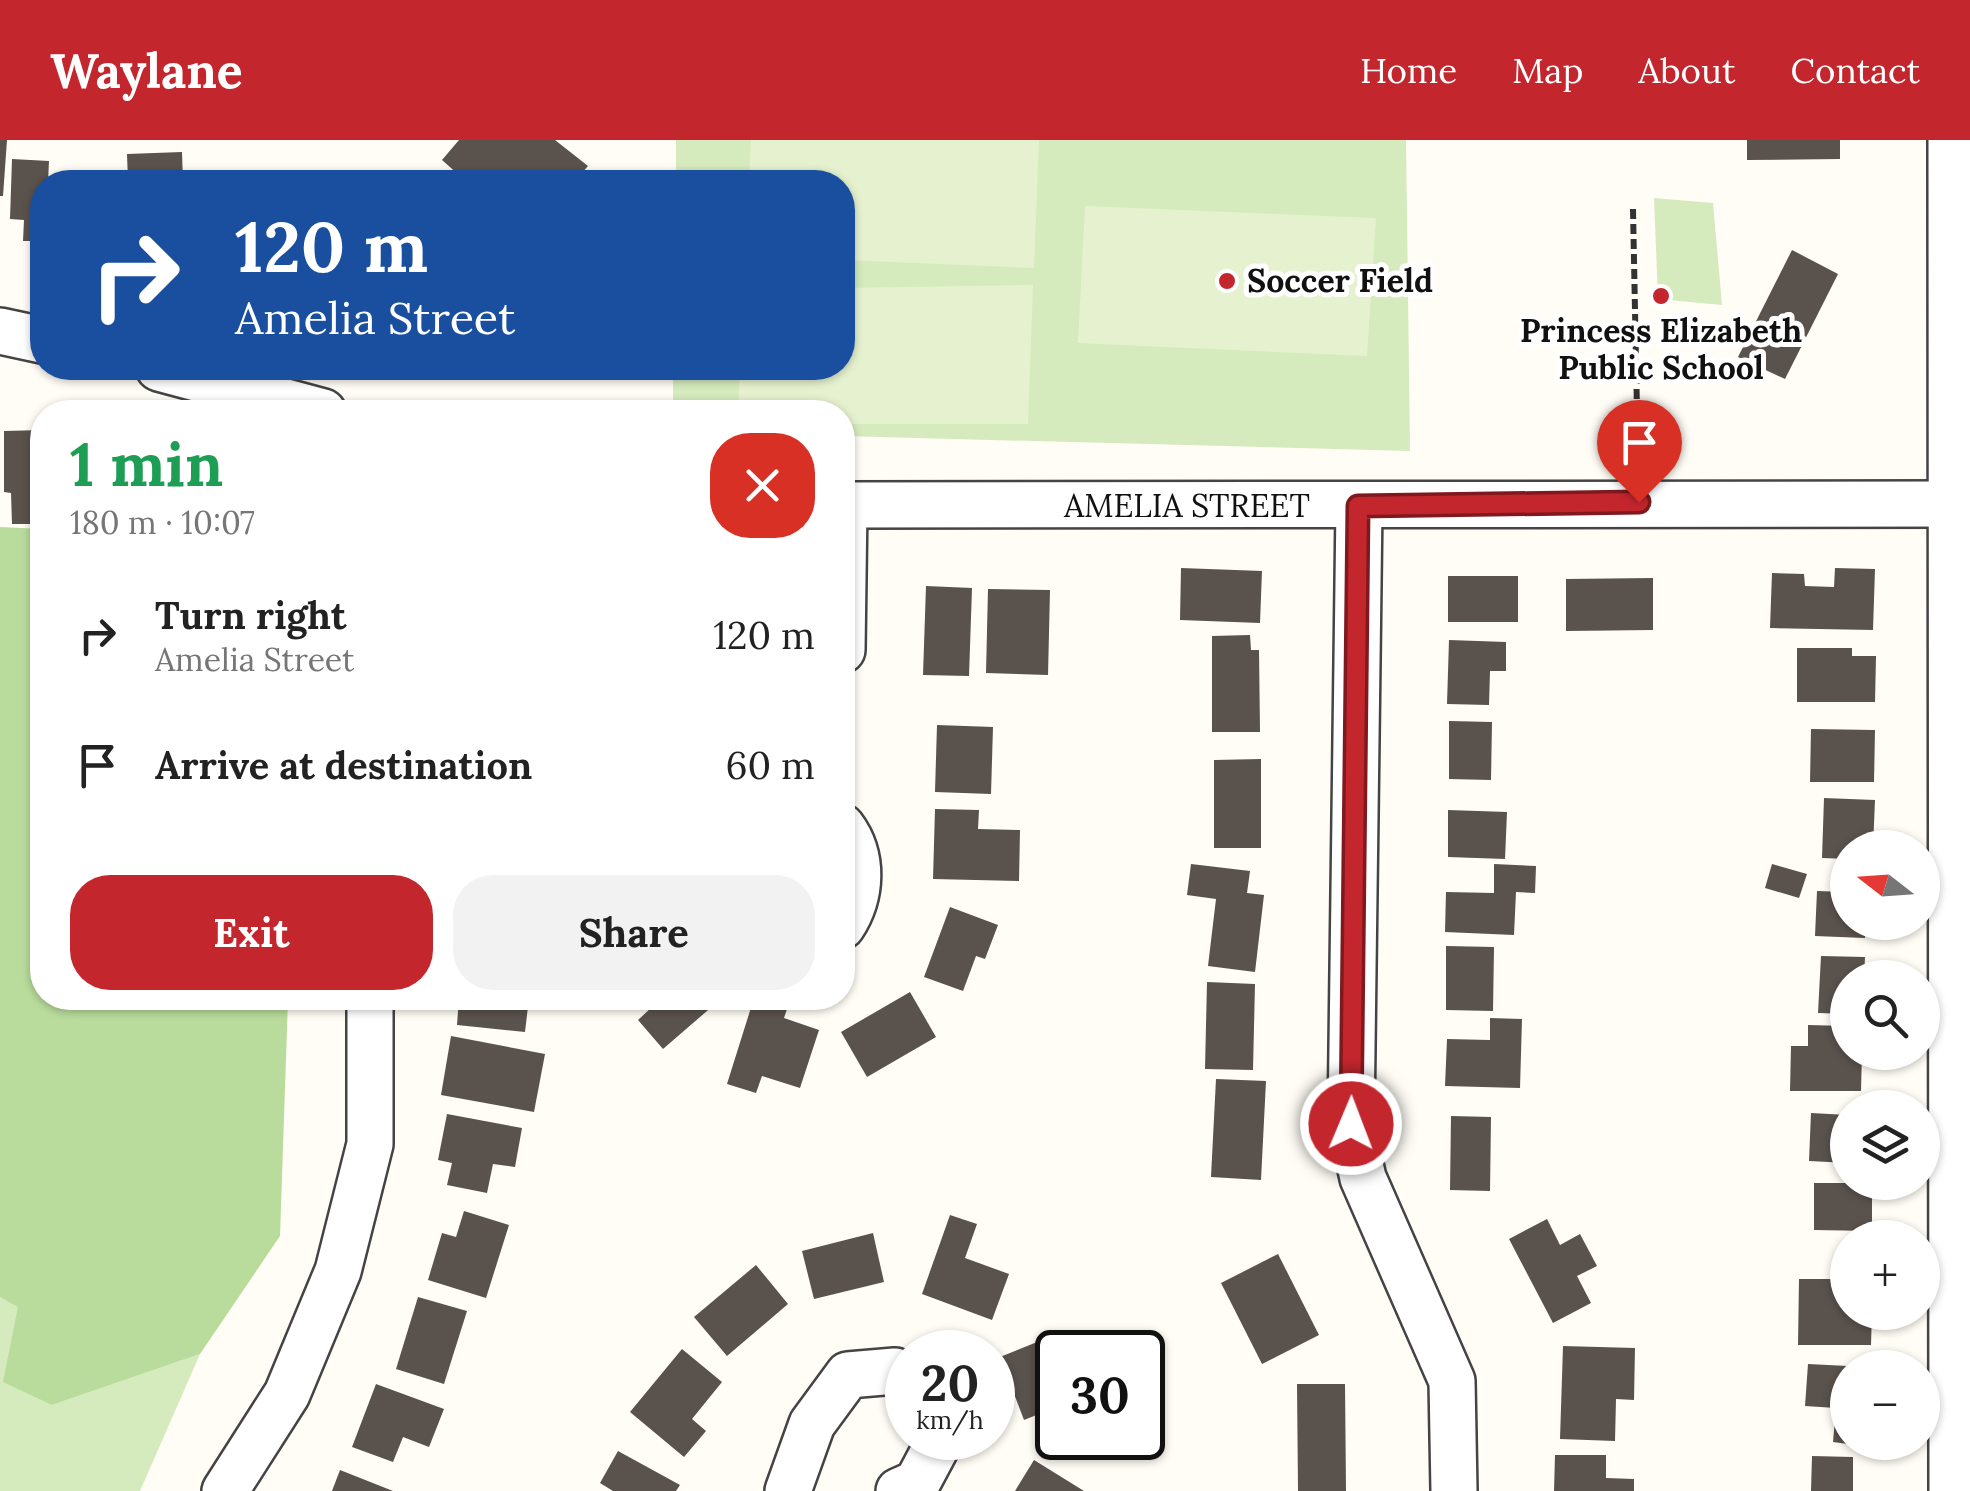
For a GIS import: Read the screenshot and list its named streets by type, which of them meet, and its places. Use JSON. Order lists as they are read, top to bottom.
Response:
{
  "streets": {
    "street": ["AMELIA STREET"]
  },
  "places": ["Soccer Field", "Princess Elizabeth Public School"],
  "north": "left",
  "page": {
    "header": "Waylane",
    "nav": [
      "Home",
      "Map",
      "About",
      "Contact"
    ],
    "turn": ["120 m", "Amelia Street"],
    "heading": ["1 min", "180 m · 10:07"],
    "list": [
      {
        "name": "Turn right",
        "note": "Amelia Street",
        "value": "120 m"
      },
      {
        "name": "Arrive at destination",
        "value": "60 m"
      }
    ],
    "map_buttons": ["+", "−"],
    "buttons": ["Exit", "Share"],
    "speed": "20 km/h",
    "limit": "30"
  }
}
